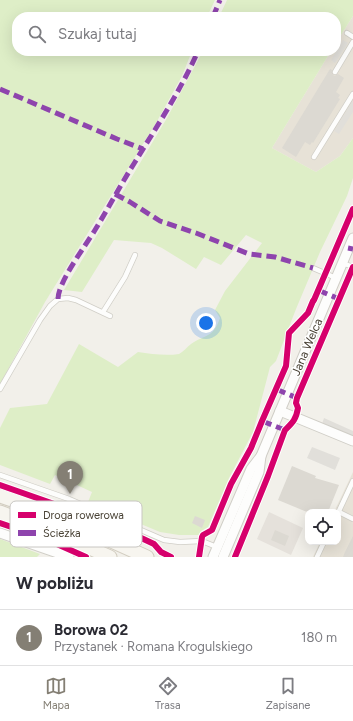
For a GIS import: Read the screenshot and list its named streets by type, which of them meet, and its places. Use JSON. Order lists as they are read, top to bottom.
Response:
{
  "streets": {
    "street": ["Jana Welca"]
  },
  "legend": ["Droga rowerowa", "Ścieżka"],
  "page": {
    "search": "Szukaj tutaj",
    "pins": "1",
    "heading": "W pobliżu",
    "list": [
      {
        "mark": "1",
        "name": "Borowa 02",
        "note": "Przystanek · Romana Krogulskiego",
        "value": "180 m"
      }
    ],
    "nav": ["Mapa", "Trasa", "Zapisane"]
  }
}
